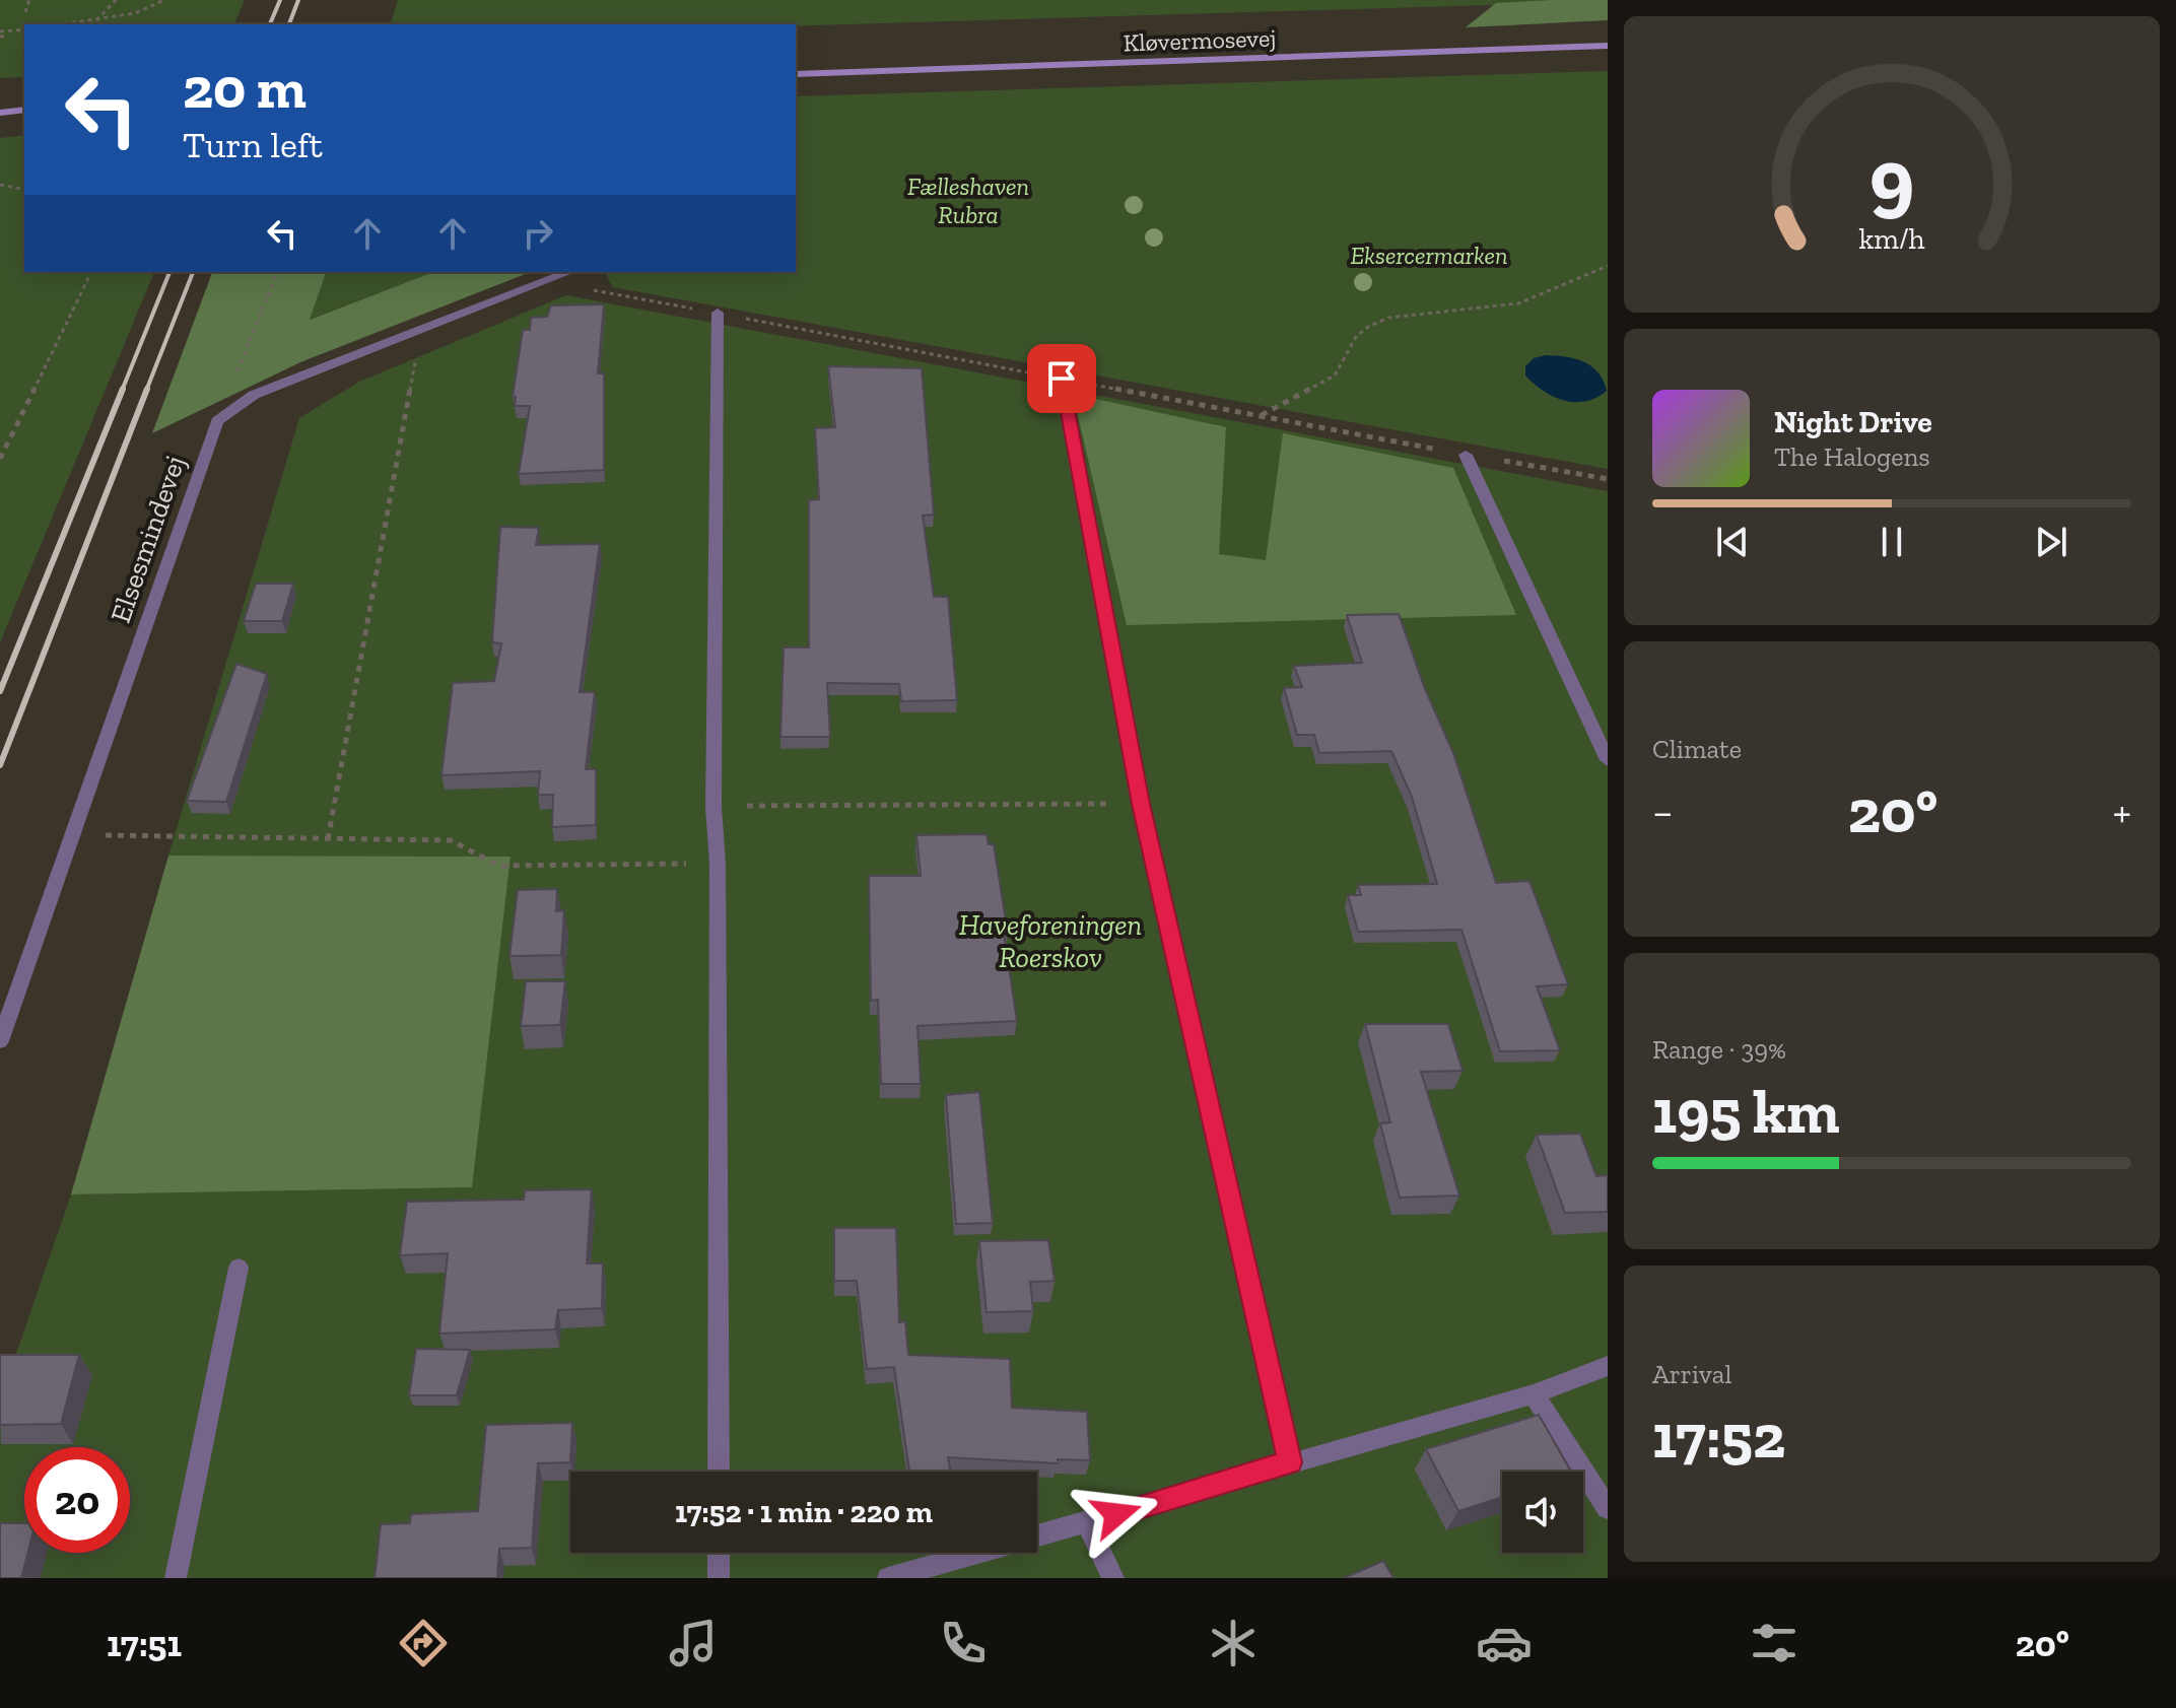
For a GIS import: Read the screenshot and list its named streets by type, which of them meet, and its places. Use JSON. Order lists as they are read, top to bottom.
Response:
{
  "streets": {
    "main road": ["Kløvermosevej"],
    "street": ["Elsesmindevej"]
  },
  "parks": ["Fælleshaven Rubra", "Eksercermarken", "Haveforeningen Roerskov"],
  "page": {
    "turn": ["20 m", "Turn left"],
    "song": ["Night Drive", "The Halogens"],
    "tile": [
      "Climate",
      ["Range · 39%", "195 km"],
      ["Arrival", "17:52"]
    ],
    "heat": ["−", "20°", "+"],
    "limit": "20",
    "trip": "17:52 · 1 min · 220 m",
    "tabs": ["17:51", "20°"],
    "gauge": ["9", "km/h"]
  }
}
